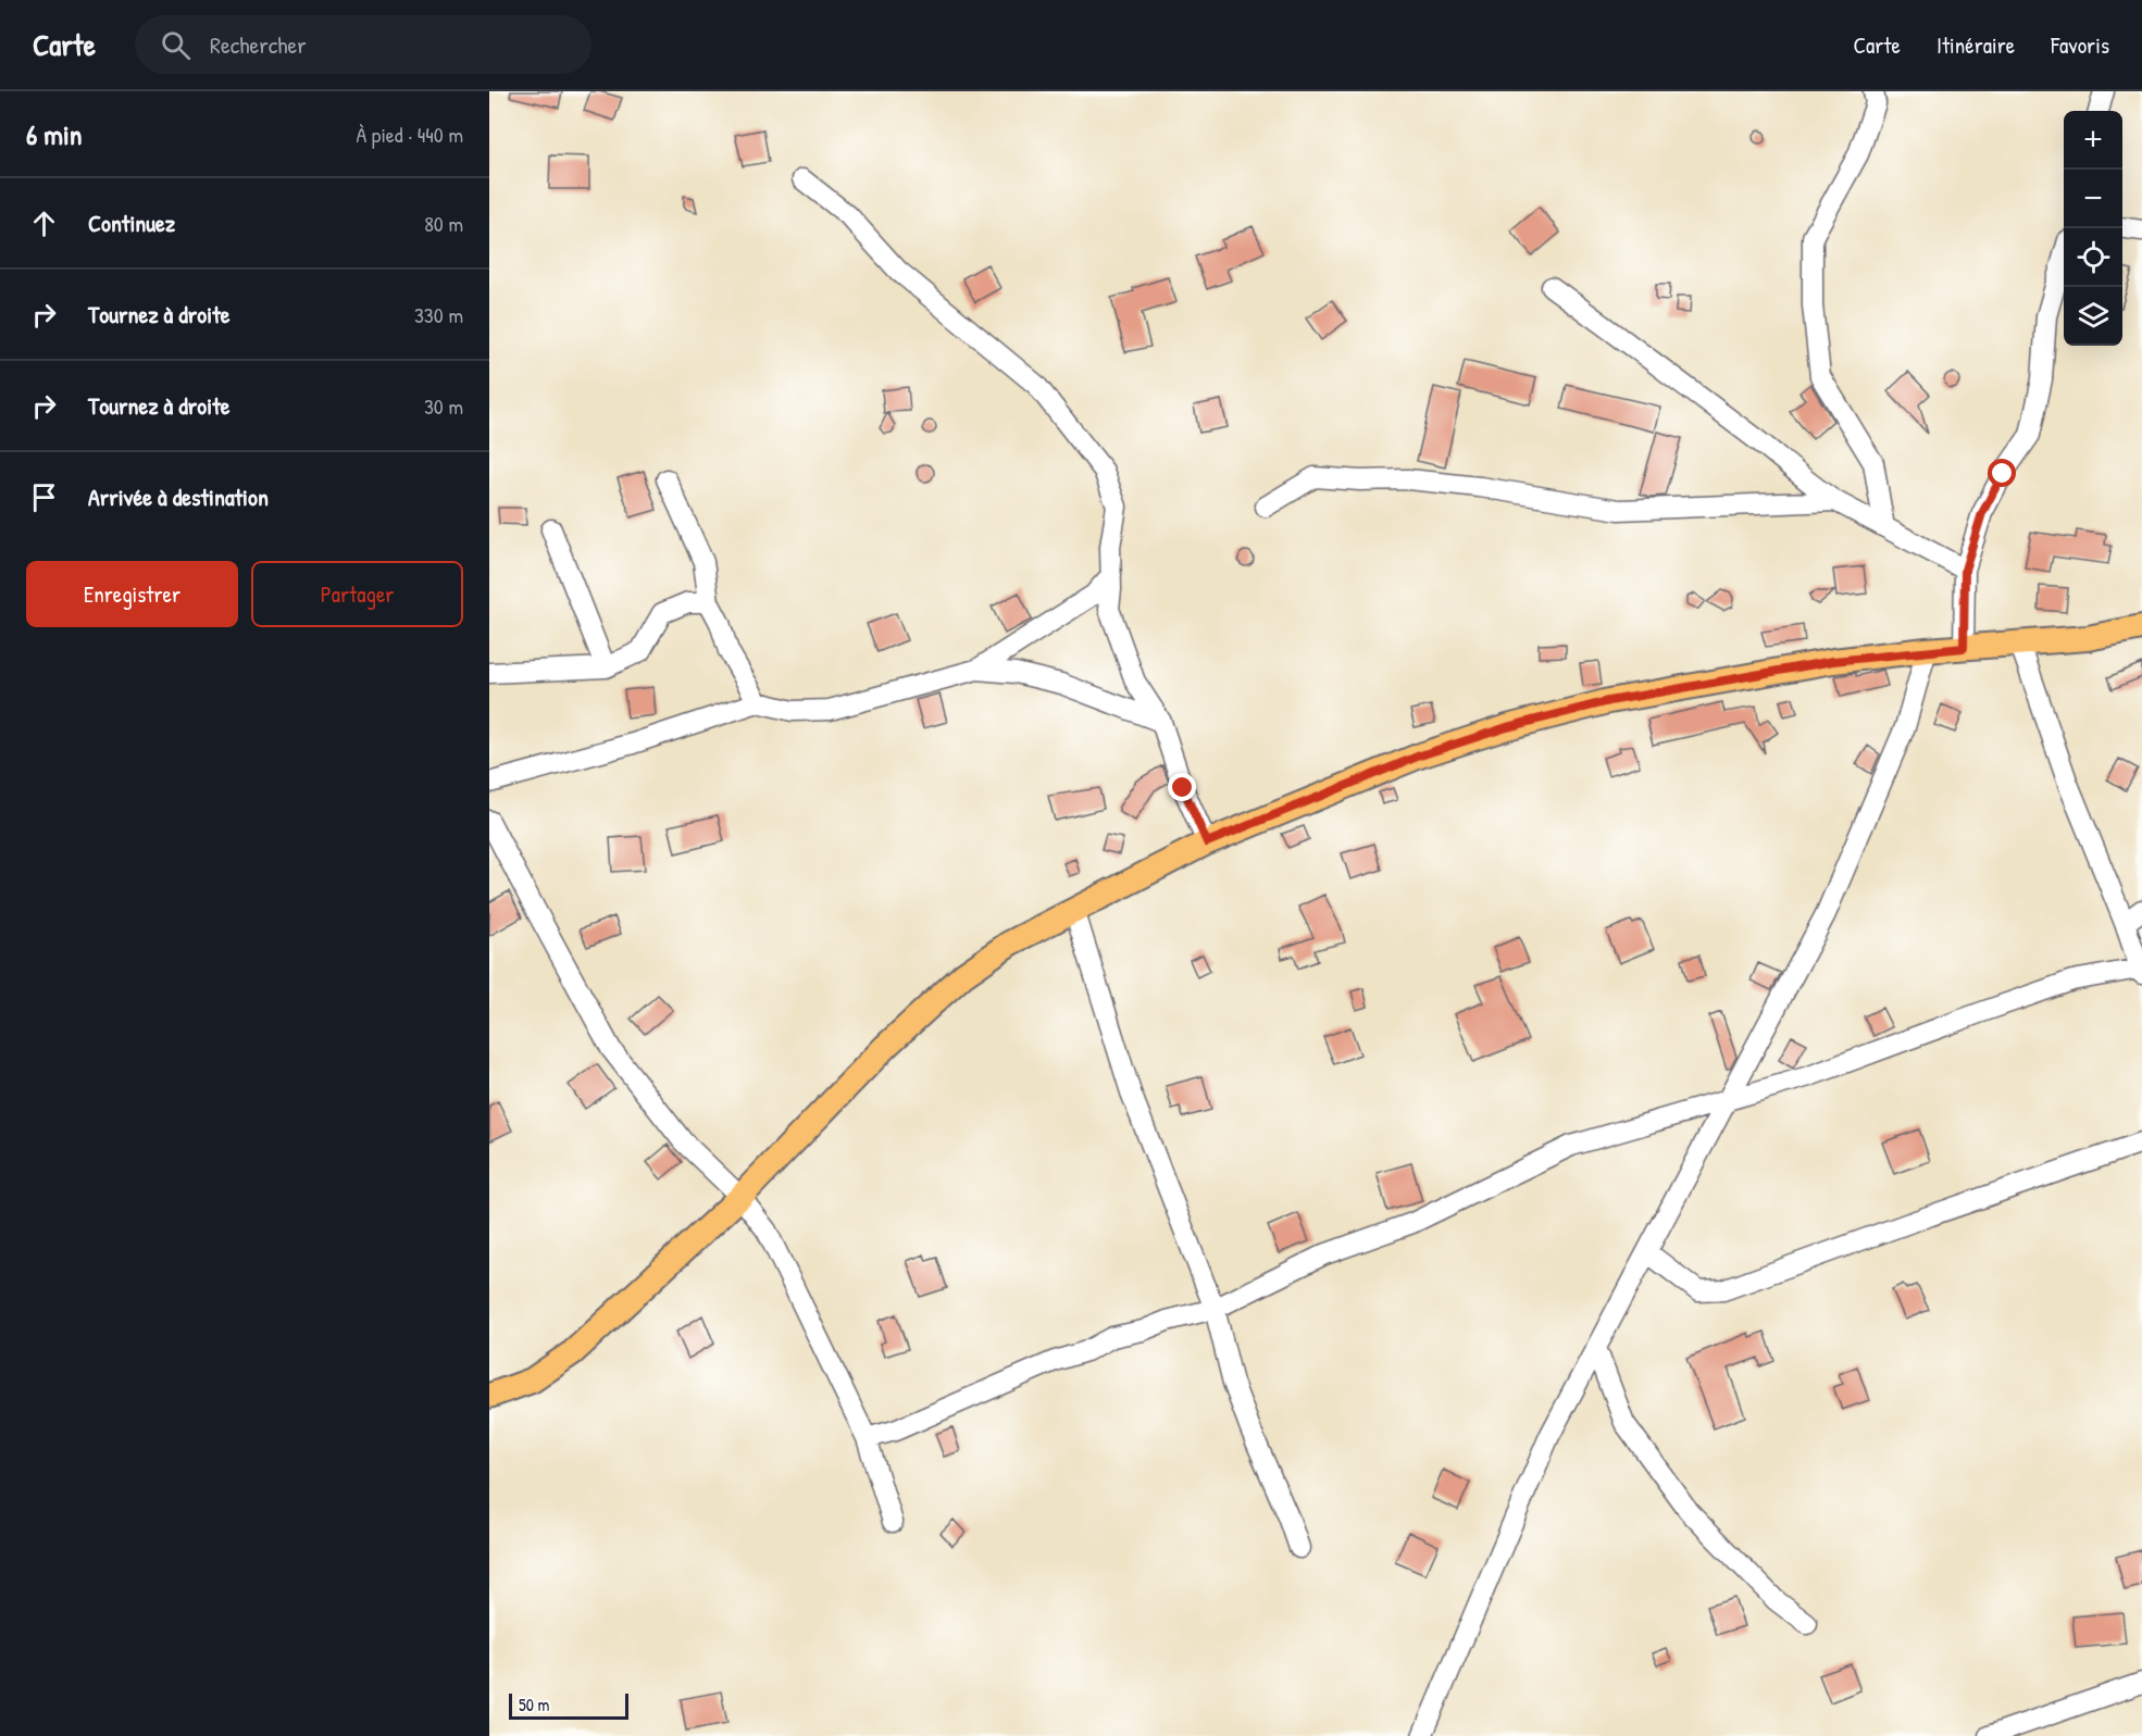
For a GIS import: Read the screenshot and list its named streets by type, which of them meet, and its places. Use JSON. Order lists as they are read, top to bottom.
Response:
{
  "scale_bar": "50 m",
  "page": {
    "header": "Carte",
    "search": "Rechercher",
    "nav": ["Carte", "Itinéraire", "Favoris"],
    "heading": ["6 min", "À pied · 440 m"],
    "map_buttons": ["+", "−"],
    "list": [
      ["Continuez", "80 m"],
      ["Tournez à droite", "330 m"],
      ["Tournez à droite", "30 m"],
      "Arrivée à destination"
    ],
    "buttons": ["Enregistrer", "Partager"],
    "scale": "50 m"
  }
}
